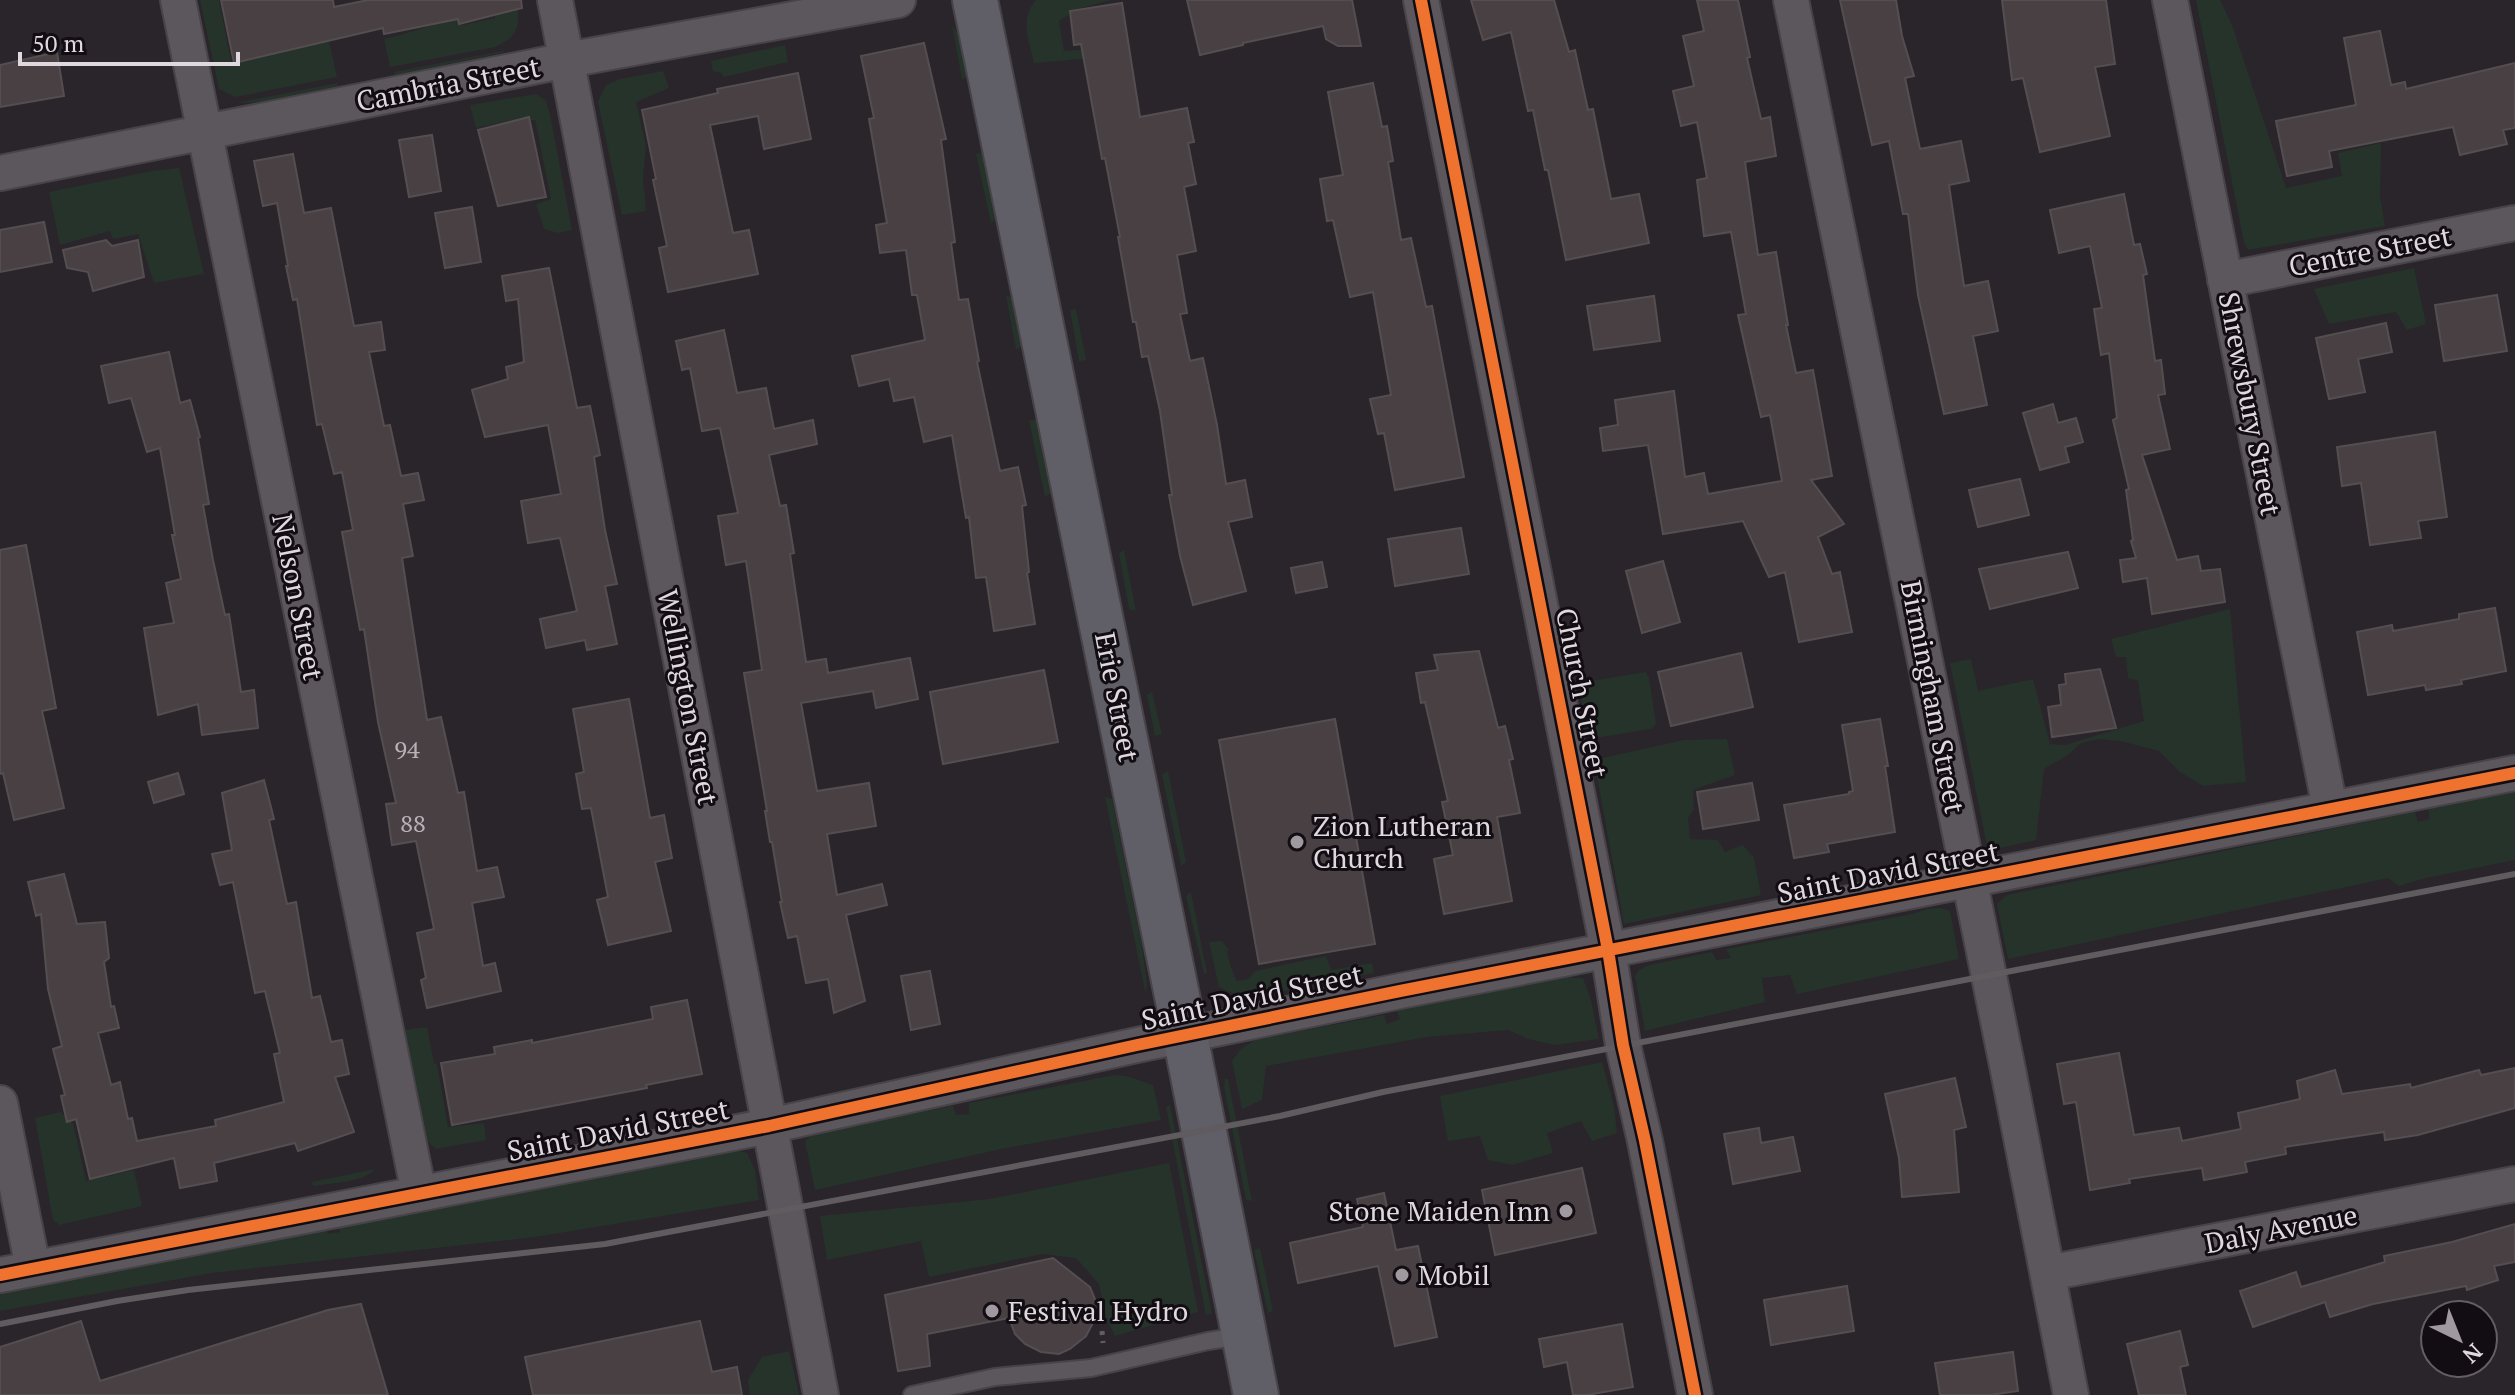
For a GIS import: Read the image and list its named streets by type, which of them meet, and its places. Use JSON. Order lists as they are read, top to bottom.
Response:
{
  "streets": {
    "main road": ["Erie Street"],
    "street": [
      "Cambria Street",
      "Centre Street",
      "Shrewsbury Street",
      "Nelson Street",
      "Church Street",
      "Wellington Street",
      "Birmingham Street",
      "Saint David Street",
      "Daly Avenue"
    ]
  },
  "crossings": [
    ["Cambria Street", "Nelson Street"],
    ["Cambria Street", "Wellington Street"],
    ["Centre Street", "Shrewsbury Street"],
    ["Shrewsbury Street", "Saint David Street"],
    ["Nelson Street", "Saint David Street"],
    ["Church Street", "Saint David Street"],
    ["Wellington Street", "Saint David Street"],
    ["Erie Street", "Saint David Street"],
    ["Birmingham Street", "Saint David Street"],
    ["Birmingham Street", "Daly Avenue"]
  ],
  "places": [
    "Zion Lutheran Church",
    "Stone Maiden Inn",
    "Mobil",
    "Festival Hydro"
  ],
  "house_numbers": ["94", "88"],
  "scale_bar": "50 m",
  "north": "bottom right"
}
